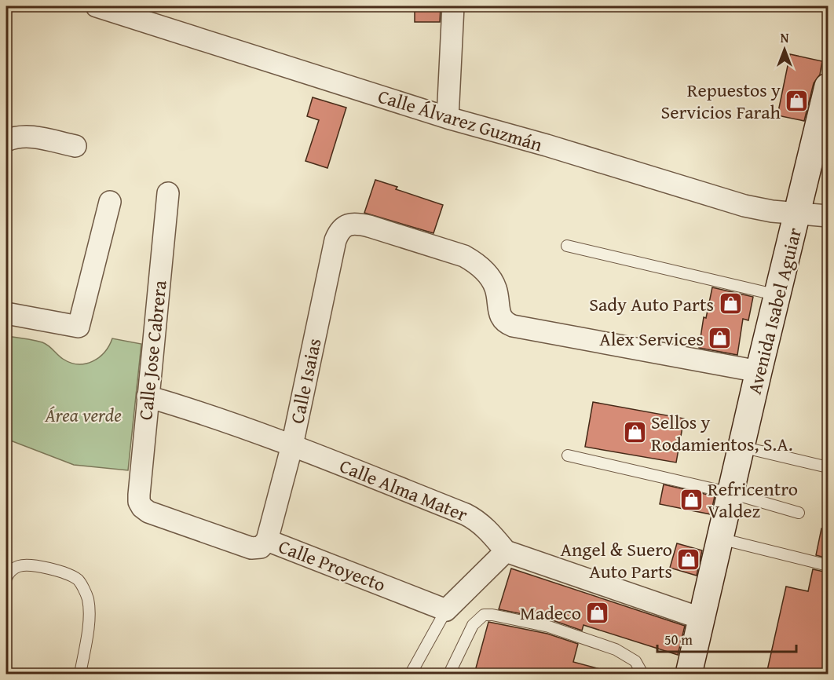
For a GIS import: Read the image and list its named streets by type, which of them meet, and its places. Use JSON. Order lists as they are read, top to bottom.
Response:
{
  "streets": {
    "main road": ["Avenida Isabel Aguiar"],
    "street": [
      "Calle Álvarez Guzmán",
      "Calle Jose Cabrera",
      "Calle Isaias",
      "Calle Alma Mater",
      "Calle Proyecto"
    ]
  },
  "crossings": [
    ["Calle Álvarez Guzmán", "Avenida Isabel Aguiar"],
    ["Avenida Isabel Aguiar", "Calle Isaias"],
    ["Calle Jose Cabrera", "Calle Alma Mater"],
    ["Calle Jose Cabrera", "Calle Proyecto"],
    ["Calle Isaias", "Calle Alma Mater"],
    ["Calle Isaias", "Calle Proyecto"]
  ],
  "parks": ["Área verde"],
  "places": {
    "shop": [
      "Repuestos y Servicios Farah",
      "Sady Auto Parts",
      "Alex Services",
      "Sellos y Rodamientos, S.A.",
      "Refricentro Valdez",
      "Angel & Suero Auto Parts",
      "Madeco"
    ]
  },
  "scale_bar": "50 m",
  "north": "top"
}
